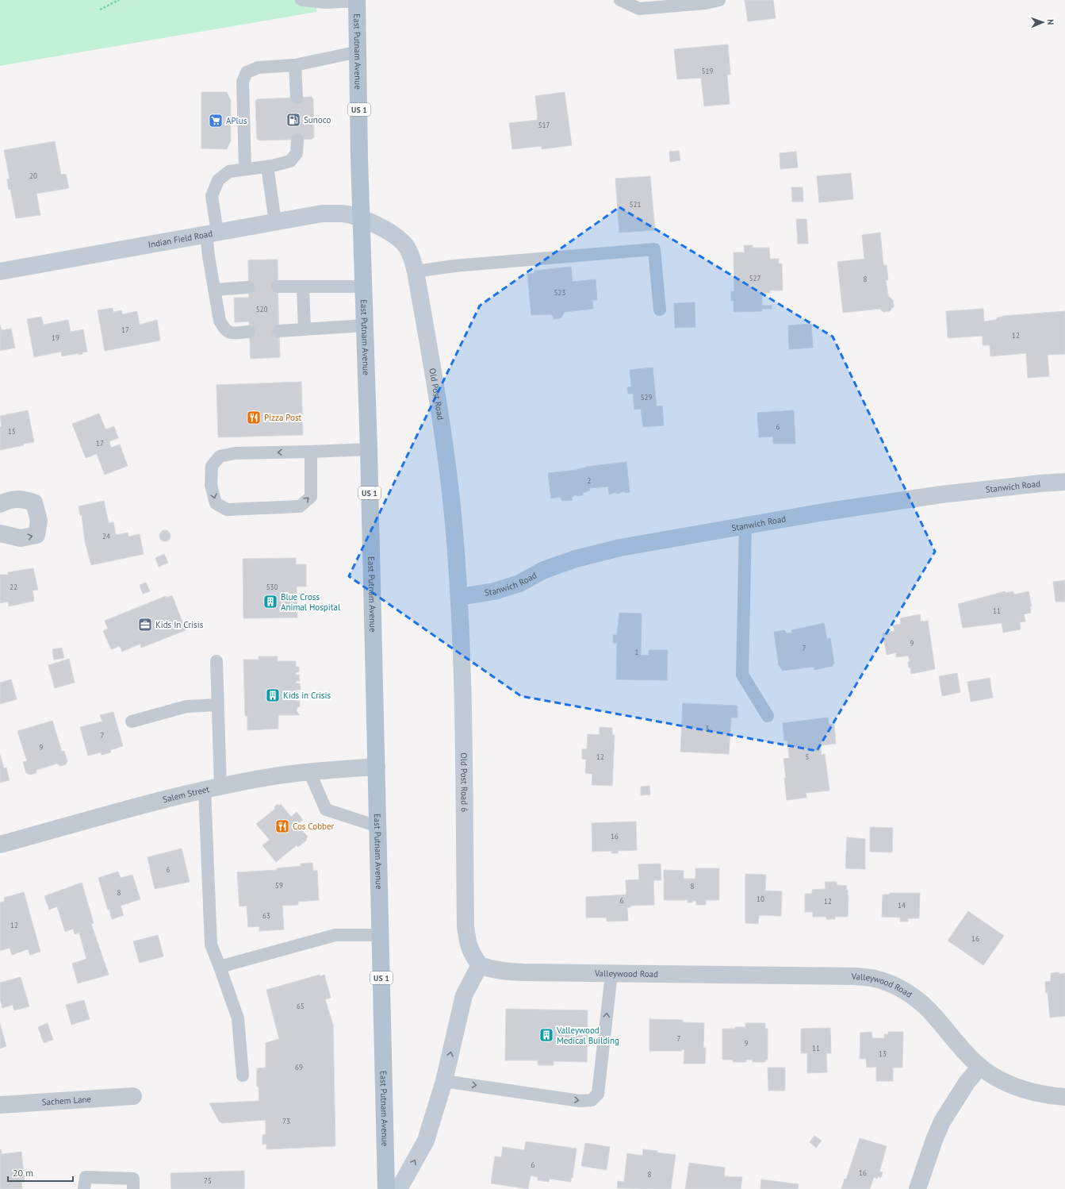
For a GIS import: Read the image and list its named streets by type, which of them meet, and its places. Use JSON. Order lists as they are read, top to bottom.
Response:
{
  "streets": {
    "main road": ["East Putnam Avenue", "US 1"],
    "street": [
      "Indian Field Road",
      "Old Post Road",
      "Stanwich Road",
      "Old Post Road 6",
      "Salem Street",
      "Valleywood Road",
      "Sachem Lane"
    ]
  },
  "crossings": [
    ["East Putnam Avenue", "Indian Field Road"],
    ["East Putnam Avenue", "Old Post Road"],
    ["East Putnam Avenue", "Salem Street"],
    ["Indian Field Road", "Old Post Road"],
    ["Old Post Road", "Stanwich Road"],
    ["Old Post Road", "Old Post Road 6"],
    ["Stanwich Road", "Old Post Road 6"],
    ["Old Post Road 6", "Valleywood Road"]
  ],
  "places": {
    "fuel station": ["Sunoco"],
    "supermarket": ["APlus"],
    "restaurant": ["Pizza Post", "Cos Cobber"],
    "building": ["Blue Cross Animal Hospital", "Kids in Crisis", "Valleywood Medical Building"],
    "office": ["Kids In Crisis"]
  },
  "house_numbers": [
    "519",
    "517",
    "20",
    "521",
    "527",
    "8",
    "523",
    "520",
    "17",
    "12",
    "19",
    "529",
    "6",
    "15",
    "17",
    "2",
    "24",
    "22",
    "530",
    "11",
    "9",
    "7",
    "1",
    "3",
    "7",
    "9",
    "12",
    "5",
    "16",
    "6",
    "59",
    "8",
    "8",
    "10",
    "6",
    "12",
    "14",
    "63",
    "12",
    "16",
    "65",
    "7",
    "9",
    "11",
    "13",
    "69",
    "73",
    "6",
    "16",
    "8",
    "75"
  ],
  "scale_bar": "20 m",
  "north": "right"
}
